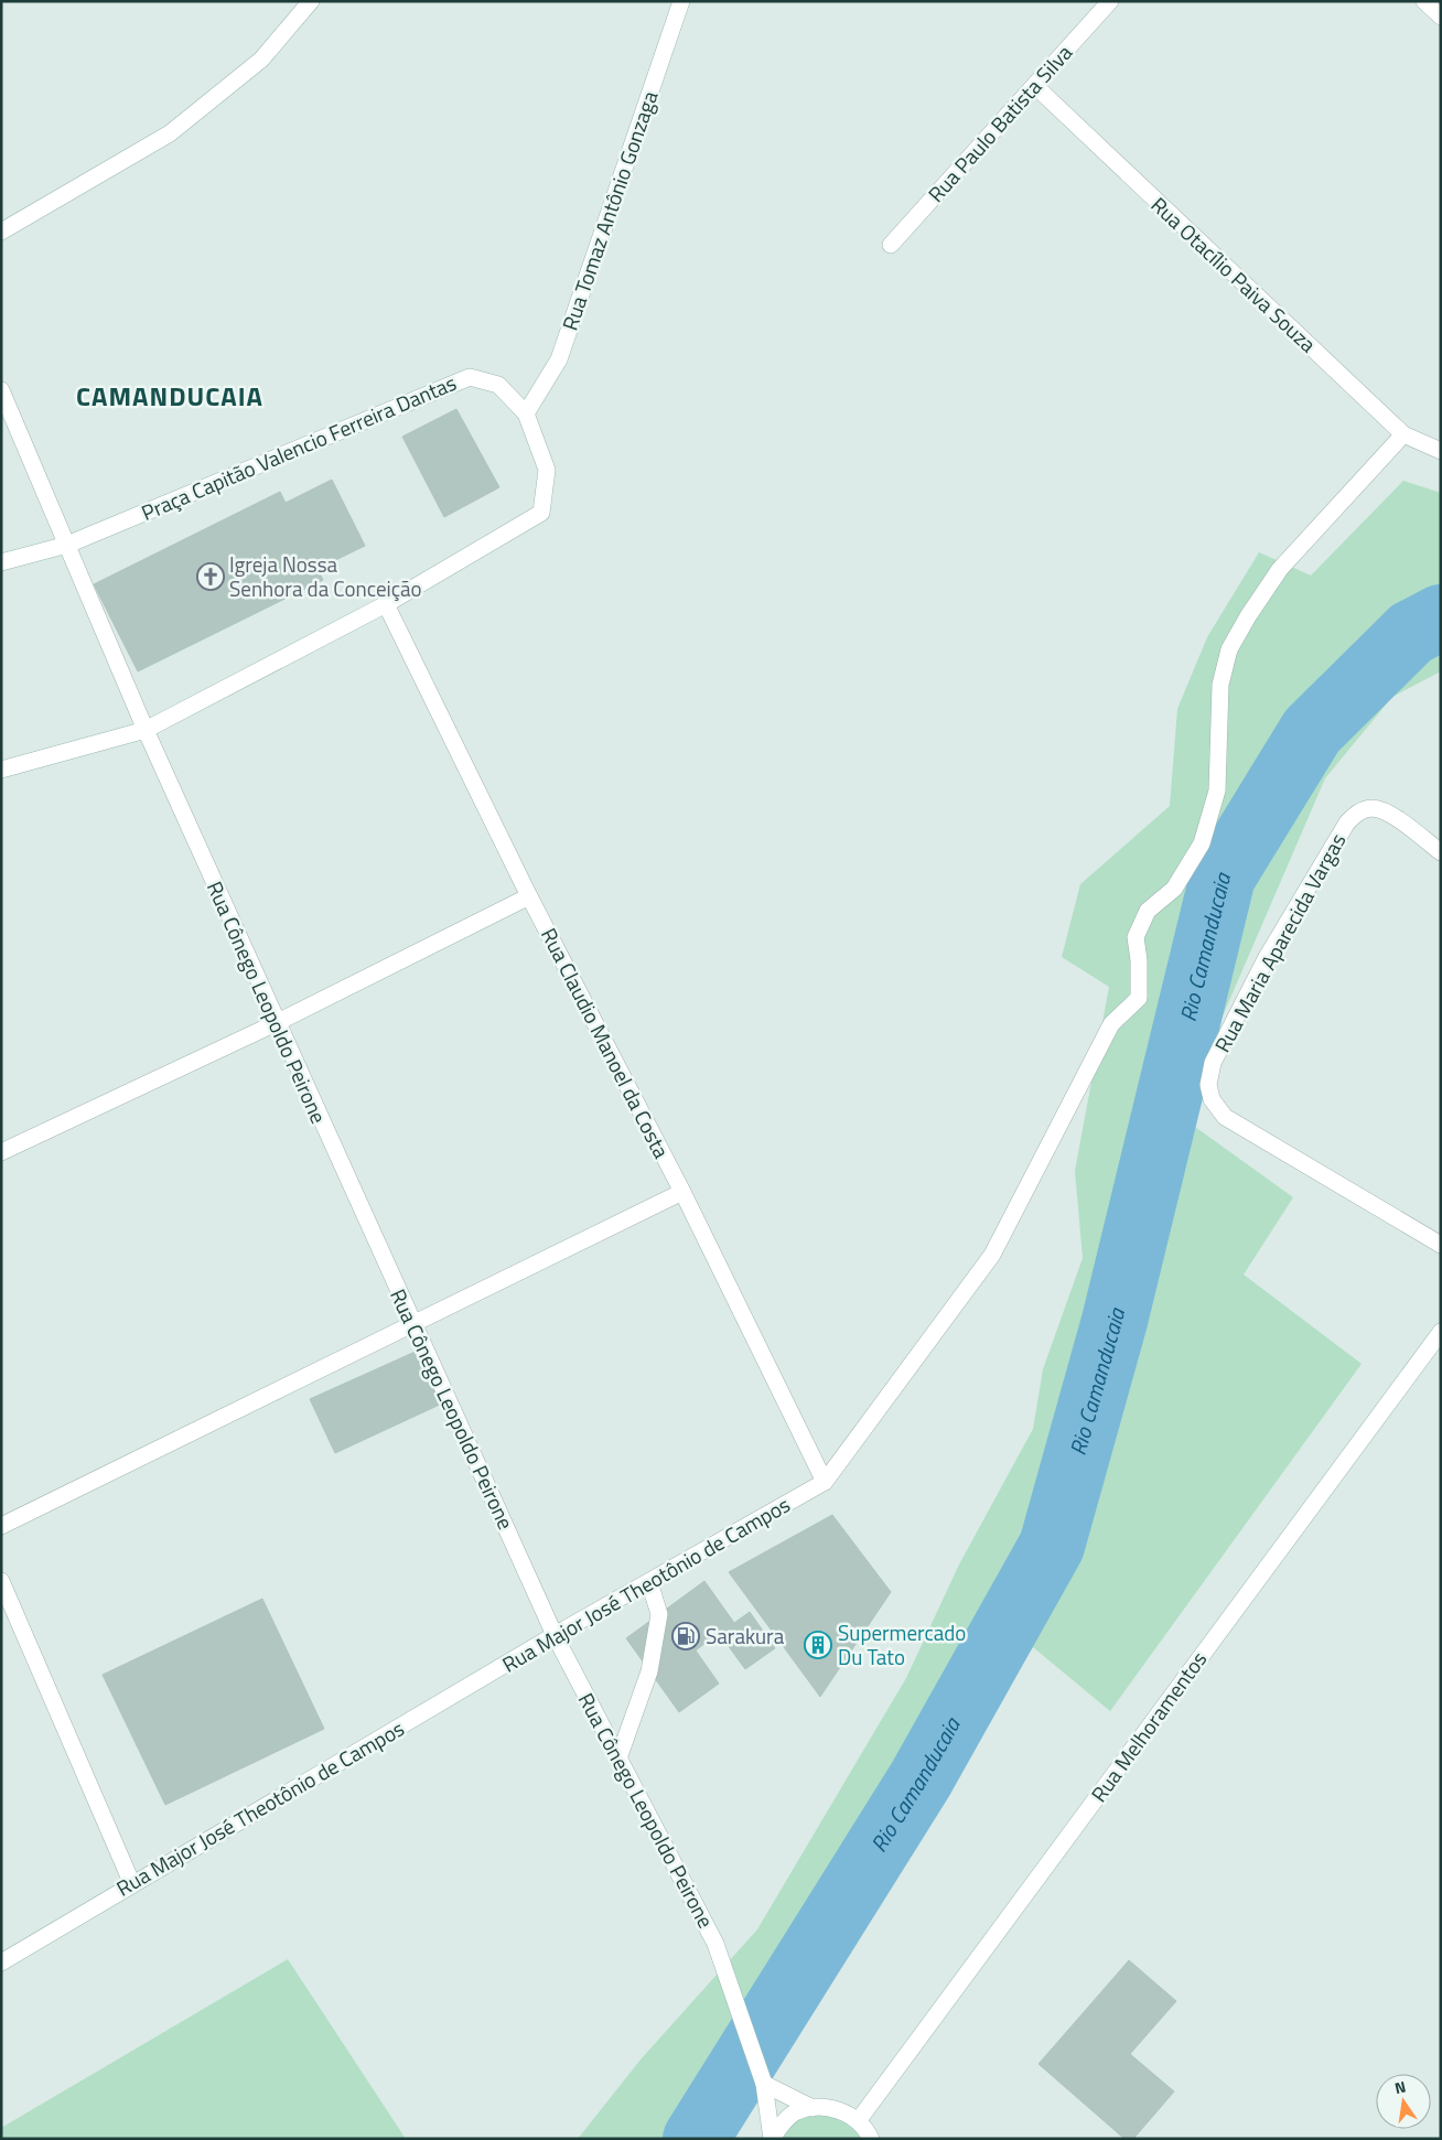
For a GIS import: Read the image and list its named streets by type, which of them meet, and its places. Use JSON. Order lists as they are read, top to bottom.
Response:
{
  "streets": {
    "street": [
      "Rua Paulo Batista Silva",
      "Rua Tomaz Antônio Gonzaga",
      "Rua Otacílio Paiva Souza",
      "Praça Capitão Valencio Ferreira Dantas",
      "Rua Maria Aparecida Vargas",
      "Rua Cônego Leopoldo Peirone",
      "Rua Claudio Manoel da Costa",
      "Rua Major José Theotônio de Campos",
      "Rua Melhoramentos"
    ]
  },
  "crossings": [
    ["Rua Paulo Batista Silva", "Rua Otacílio Paiva Souza"],
    ["Rua Tomaz Antônio Gonzaga", "Praça Capitão Valencio Ferreira Dantas"],
    ["Rua Otacílio Paiva Souza", "Rua Major José Theotônio de Campos"],
    ["Praça Capitão Valencio Ferreira Dantas", "Rua Cônego Leopoldo Peirone"],
    ["Praça Capitão Valencio Ferreira Dantas", "Rua Claudio Manoel da Costa"],
    ["Rua Cônego Leopoldo Peirone", "Rua Major José Theotônio de Campos"],
    ["Rua Claudio Manoel da Costa", "Rua Major José Theotônio de Campos"]
  ],
  "districts": ["CAMANDUCAIA"],
  "water": ["Rio Camanducaia"],
  "places": {
    "church": ["Igreja Nossa Senhora da Conceição"],
    "fuel station": ["Sarakura"],
    "building": ["Supermercado Du Tato"]
  },
  "north": "top"
}
